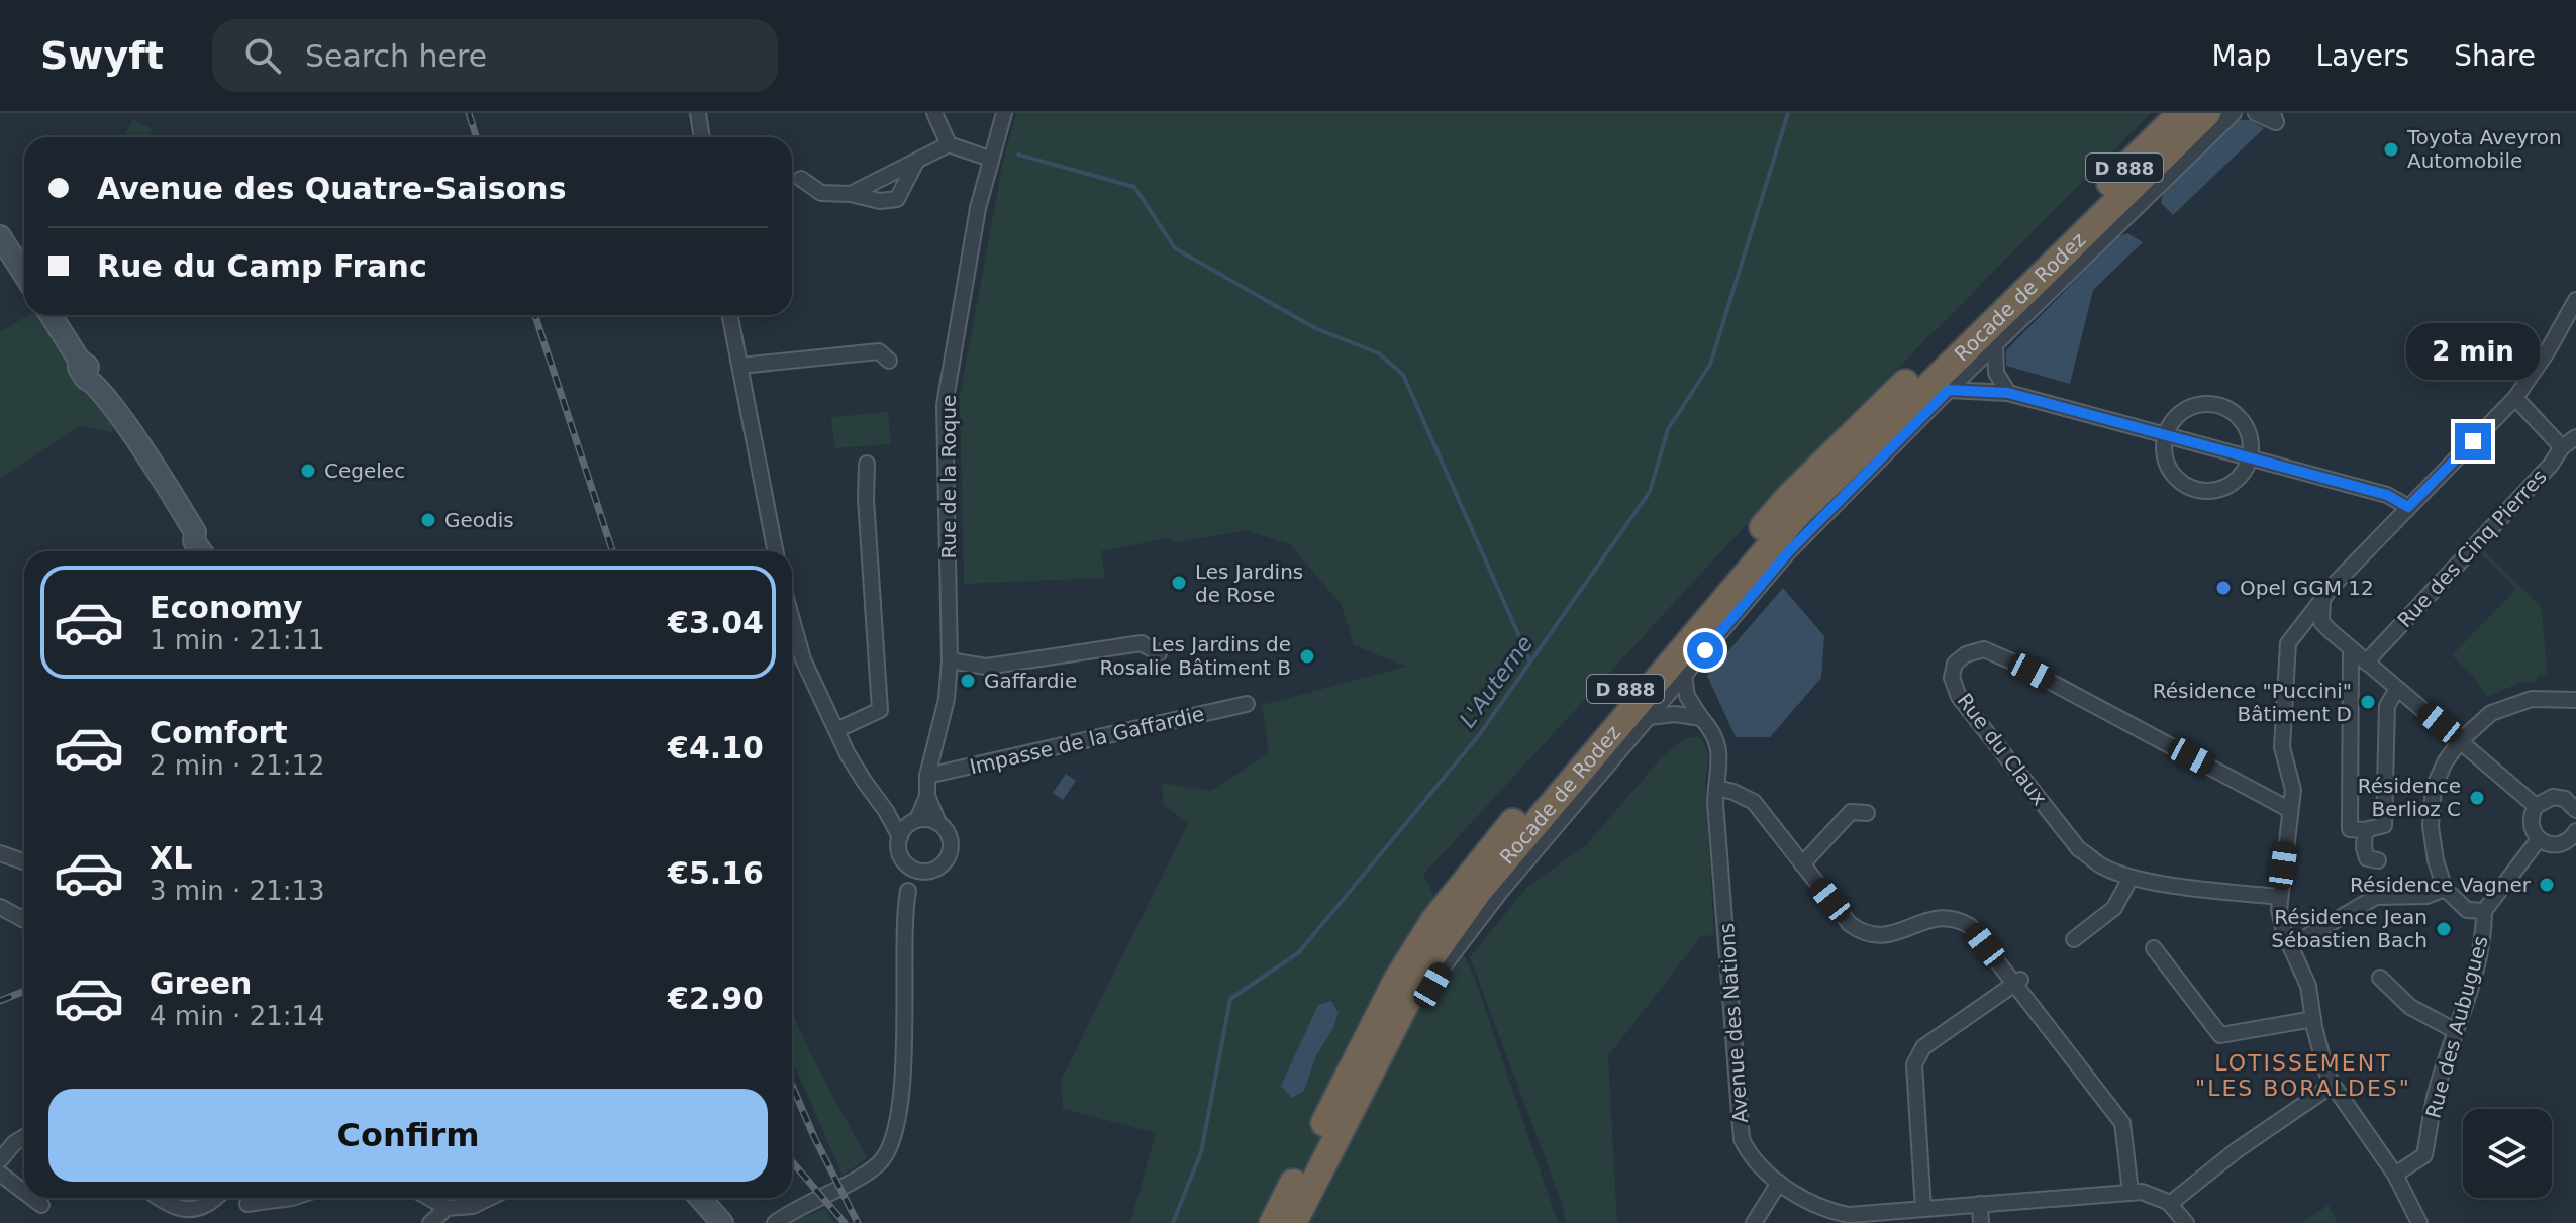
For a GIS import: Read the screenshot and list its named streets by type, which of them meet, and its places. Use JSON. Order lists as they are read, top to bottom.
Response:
{
  "streets": {
    "highway": ["D 888", "Rocade de Rodez"],
    "street": [
      "Rue de la Roque",
      "Rue des Cinq Pierres",
      "Impasse de la Gaffardie",
      "Rue du Claux",
      "Avenue des Nations",
      "Rue des Aubugues"
    ]
  },
  "crossings": [
    ["Rue de la Roque", "Impasse de la Gaffardie"]
  ],
  "districts": ["LOTISSEMENT \"LES BORALDES\""],
  "water": ["L'Auterne"],
  "places": [
    "Toyota Aveyron Automobile",
    "Cegelec",
    "Geodis",
    "Les Jardins de Rose",
    "Opel GGM 12",
    "Les Jardins de Rosalie Bâtiment B",
    "Gaffardie",
    "Résidence \"Puccini\" Bâtiment D",
    "Résidence Berlioz C",
    "Résidence Vagner",
    "Résidence Jean Sébastien Bach"
  ],
  "page": {
    "header": "Swyft",
    "search": "Search here",
    "nav": ["Map", "Layers", "Share"],
    "banner": ["Avenue des Quatre-Saisons", "Rue du Camp Franc"],
    "bubble": "2 min",
    "list": [
      {
        "name": "Economy",
        "note": "1 min · 21:11",
        "value": "€3.04"
      },
      {
        "name": "Comfort",
        "note": "2 min · 21:12",
        "value": "€4.10"
      },
      {
        "name": "XL",
        "note": "3 min · 21:13",
        "value": "€5.16"
      },
      {
        "name": "Green",
        "note": "4 min · 21:14",
        "value": "€2.90"
      }
    ],
    "buttons": "Confirm"
  }
}
